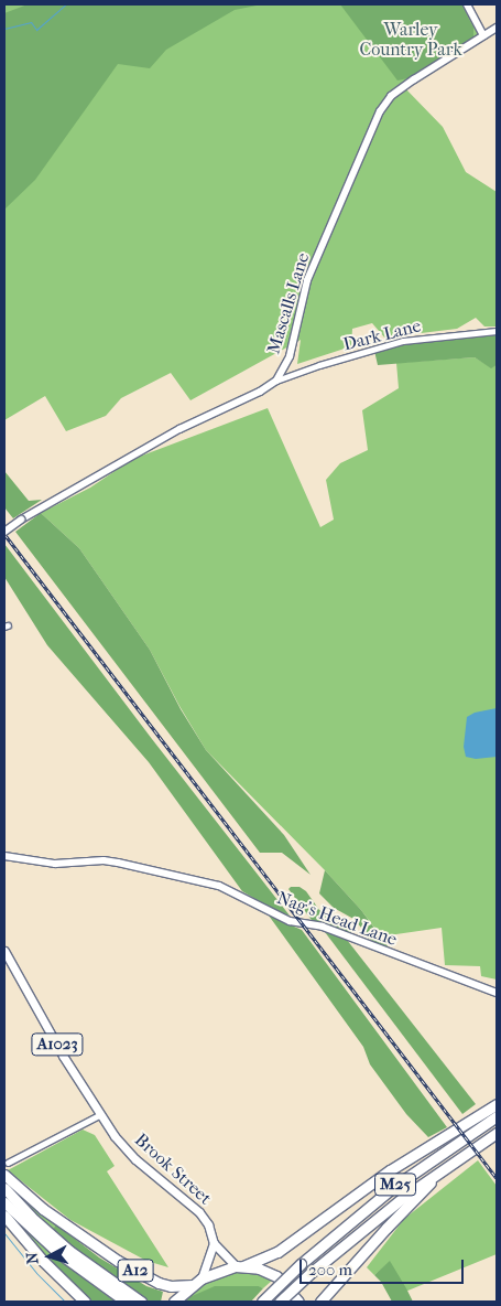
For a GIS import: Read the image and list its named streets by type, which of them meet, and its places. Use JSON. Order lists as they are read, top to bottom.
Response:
{
  "streets": {
    "highway": ["M25", "A12"],
    "main road": ["A1023", "Brook Street"],
    "street": ["Mascalls Lane", "Dark Lane", "Nag's Head Lane"]
  },
  "crossings": [
    ["Mascalls Lane", "Dark Lane"],
    ["Brook Street", "M25"]
  ],
  "parks": ["Warley Country Park"],
  "scale_bar": "200 m",
  "north": "left"
}
